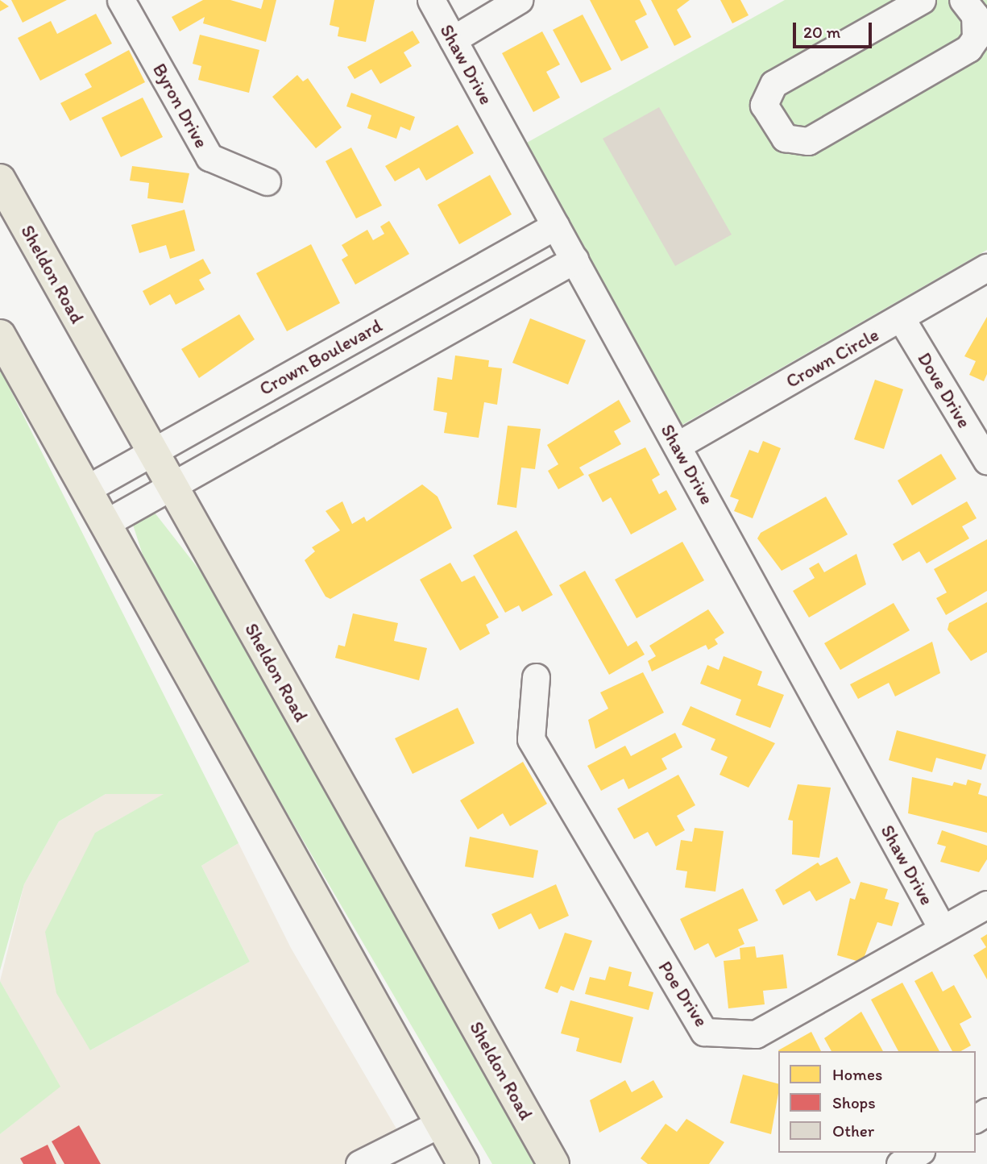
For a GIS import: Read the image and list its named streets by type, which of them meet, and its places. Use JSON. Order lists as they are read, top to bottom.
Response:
{
  "streets": {
    "main road": ["Sheldon Road"],
    "street": [
      "Shaw Drive",
      "Byron Drive",
      "Crown Boulevard",
      "Crown Circle",
      "Dove Drive",
      "Poe Drive"
    ]
  },
  "crossings": [
    ["Shaw Drive", "Crown Boulevard"],
    ["Shaw Drive", "Crown Circle"],
    ["Shaw Drive", "Poe Drive"],
    ["Sheldon Road", "Crown Boulevard"],
    ["Crown Circle", "Dove Drive"]
  ],
  "legend": ["Homes", "Shops", "Other"],
  "scale_bar": "20 m"
}
